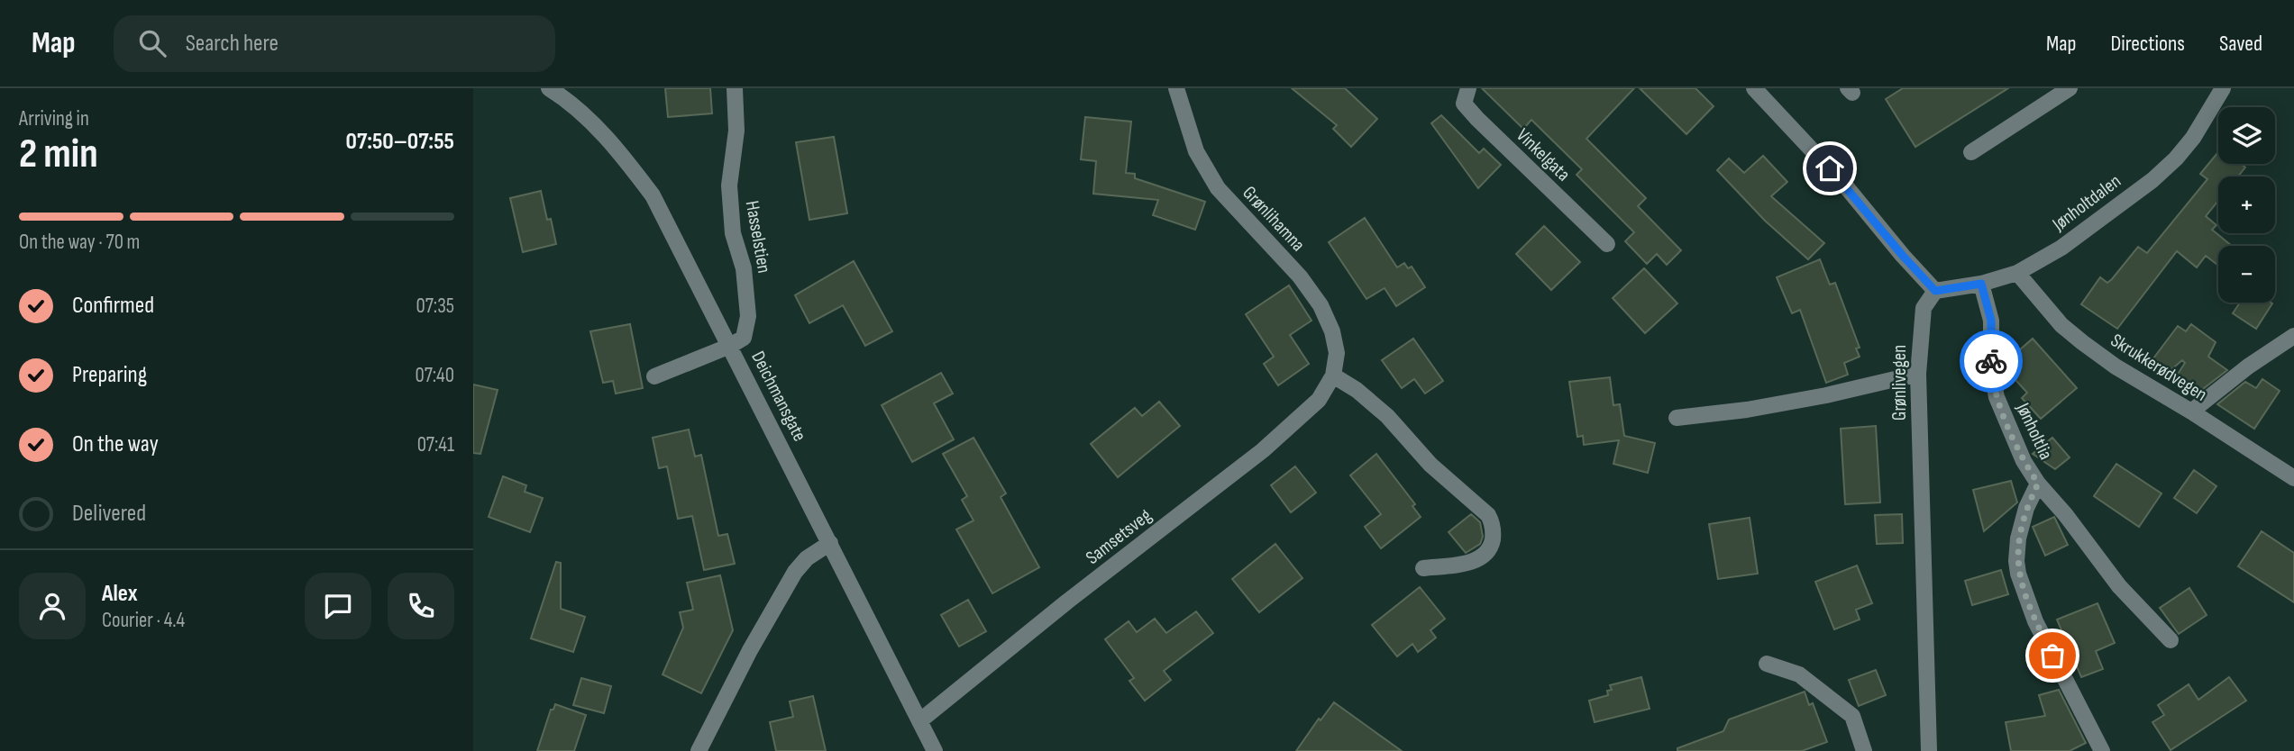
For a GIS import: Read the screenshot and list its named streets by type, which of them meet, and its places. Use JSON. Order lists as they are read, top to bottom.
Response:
{
  "streets": {
    "street": [
      "Vinkelgata",
      "Jønholtdalen",
      "Grønlihamna",
      "Hasselstien",
      "Skrukkerødvegen",
      "Grønlivegen",
      "Deichmansgate",
      "Jønholtlia",
      "Samsetsveg"
    ]
  },
  "crossings": [
    ["Jønholtdalen", "Skrukkerødvegen"],
    ["Jønholtdalen", "Grønlivegen"],
    ["Jønholtdalen", "Jønholtlia"],
    ["Grønlihamna", "Samsetsveg"],
    ["Hasselstien", "Deichmansgate"],
    ["Deichmansgate", "Samsetsveg"]
  ],
  "page": {
    "header": "Map",
    "search": "Search here",
    "nav": ["Map", "Directions", "Saved"],
    "heading": ["2 min", "Arriving in", "07:50–07:55"],
    "panel": ["Alex", "Courier · 4.4"],
    "map_buttons": ["+", "−"],
    "bar": "On the way · 70 m",
    "list": [
      ["Confirmed", "07:35"],
      ["Preparing", "07:40"],
      ["On the way", "07:41"],
      "Delivered"
    ]
  }
}
